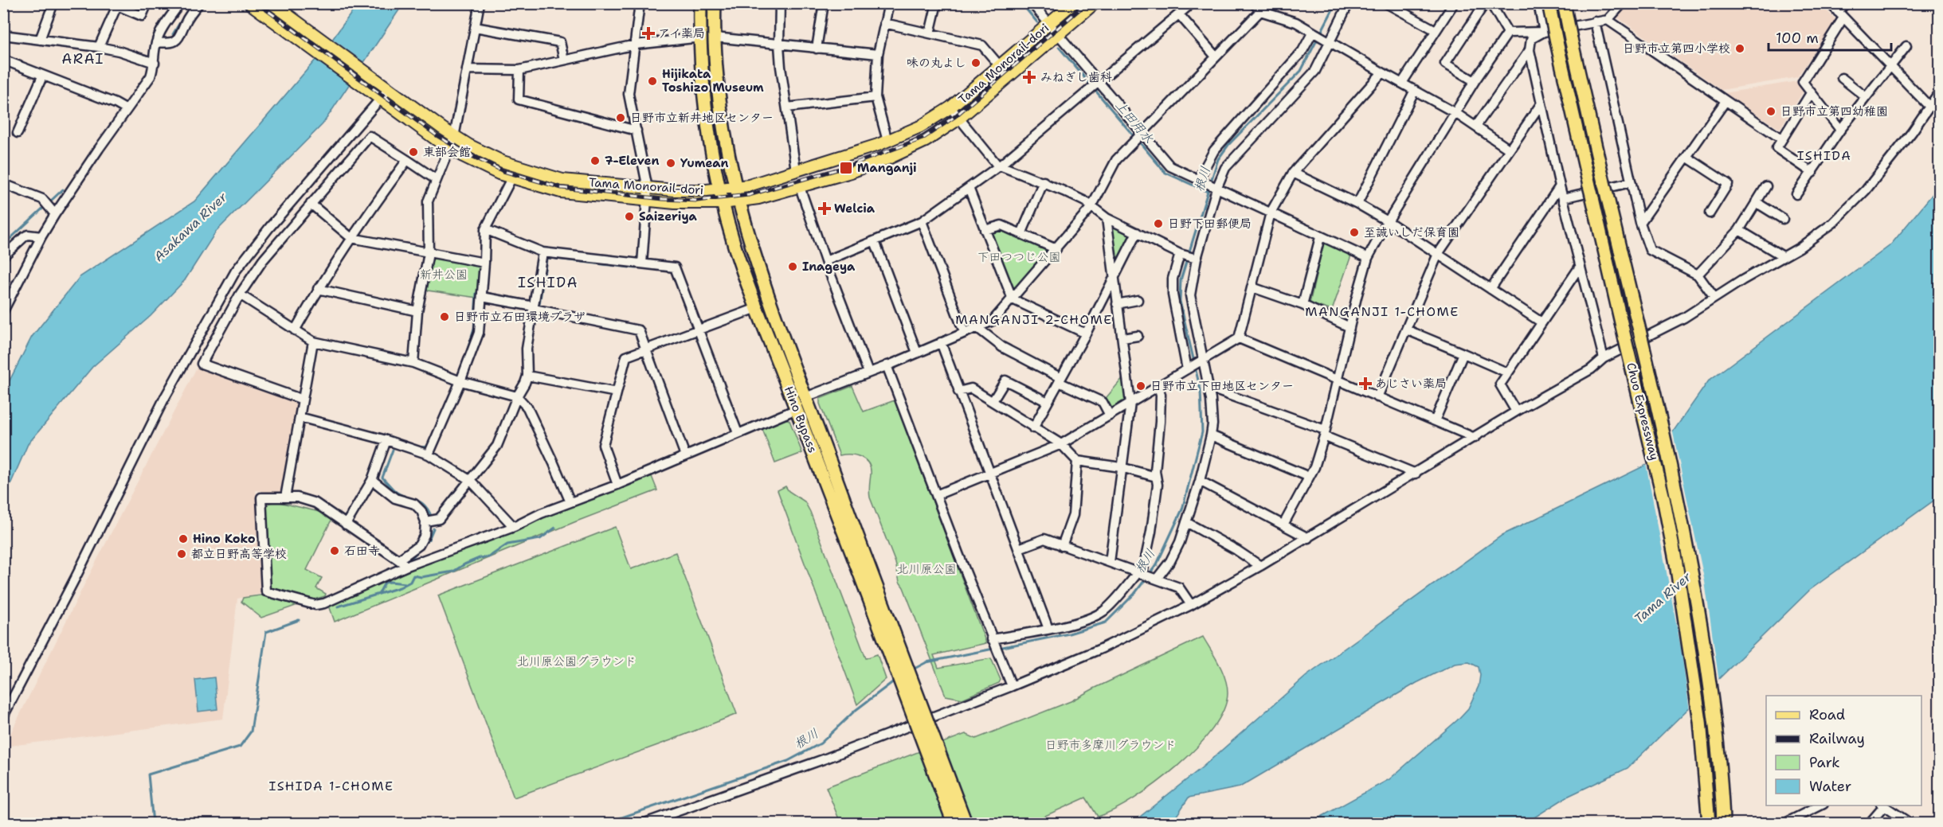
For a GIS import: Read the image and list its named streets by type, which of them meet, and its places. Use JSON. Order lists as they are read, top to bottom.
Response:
{
  "streets": {
    "highway": ["Chuo Expressway", "Hino Bypass"],
    "main road": ["Tama Monorail-dori"]
  },
  "crossings": [
    ["Tama Monorail-dori", "Hino Bypass"]
  ],
  "districts": [
    "ARAI",
    "ISHIDA",
    "ISHIDA",
    "MANGANJI 1-CHOME",
    "MANGANJI 2-CHOME",
    "ISHIDA 1-CHOME"
  ],
  "water": [
    "上田用水",
    "根川",
    "Asakawa River",
    "Tama River"
  ],
  "parks": [
    "下田つつじ公園",
    "新井公園",
    "北川原公園",
    "北川原公園グラウンド",
    "日野市多摩川グラウンド"
  ],
  "places": {
    "health": [
      "アイ薬局",
      "みねぎし歯科",
      "Welcia",
      "あじさい薬局"
    ],
    "other": [
      "日野市立第四小学校",
      "味の丸よし",
      "Hijikata Toshizo Museum",
      "日野市立第四幼稚園",
      "日野市立新井地区センター",
      "東部会館",
      "7-Eleven",
      "Yumean",
      "Saizeriya",
      "日野下田郵便局",
      "至誠いしだ保育園",
      "Inageya",
      "日野市立石田環境プラザ",
      "日野市立下田地区センター",
      "Hino Koko",
      "石田寺",
      "都立日野高等学校"
    ],
    "transit": ["Manganji"]
  },
  "legend": [
    "Road",
    "Railway",
    "Park",
    "Water"
  ],
  "scale_bar": "100 m"
}
